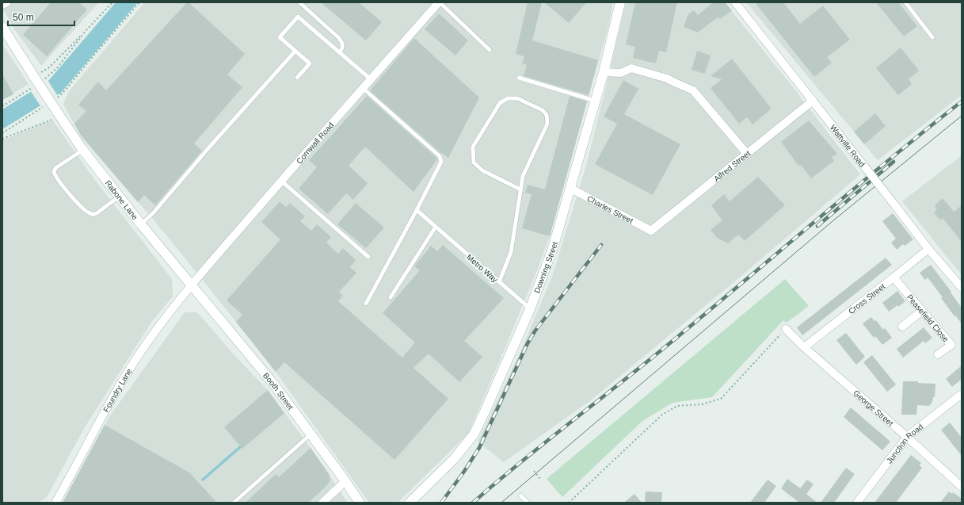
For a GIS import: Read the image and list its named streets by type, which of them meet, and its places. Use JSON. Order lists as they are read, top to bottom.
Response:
{
  "streets": {
    "main road": ["Rabone Lane", "Downing Street", "Booth Street"],
    "street": [
      "Cornwall Road",
      "Wattville Road",
      "Alfred Street",
      "Charles Street",
      "Cross Street",
      "Peasefield Close",
      "Foundry Lane",
      "George Street",
      "Junction Road"
    ],
    "lane": ["Metro Way"]
  },
  "crossings": [
    ["Cornwall Road", "Rabone Lane"],
    ["Cornwall Road", "Foundry Lane"],
    ["Cornwall Road", "Booth Street"],
    ["Wattville Road", "Alfred Street"],
    ["Wattville Road", "Cross Street"],
    ["Alfred Street", "Charles Street"],
    ["Rabone Lane", "Foundry Lane"],
    ["Rabone Lane", "Booth Street"],
    ["Charles Street", "Downing Street"],
    ["Downing Street", "Metro Way"],
    ["Cross Street", "Peasefield Close"],
    ["Cross Street", "George Street"],
    ["Foundry Lane", "Booth Street"],
    ["George Street", "Junction Road"]
  ],
  "scale_bar": "50 m"
}
